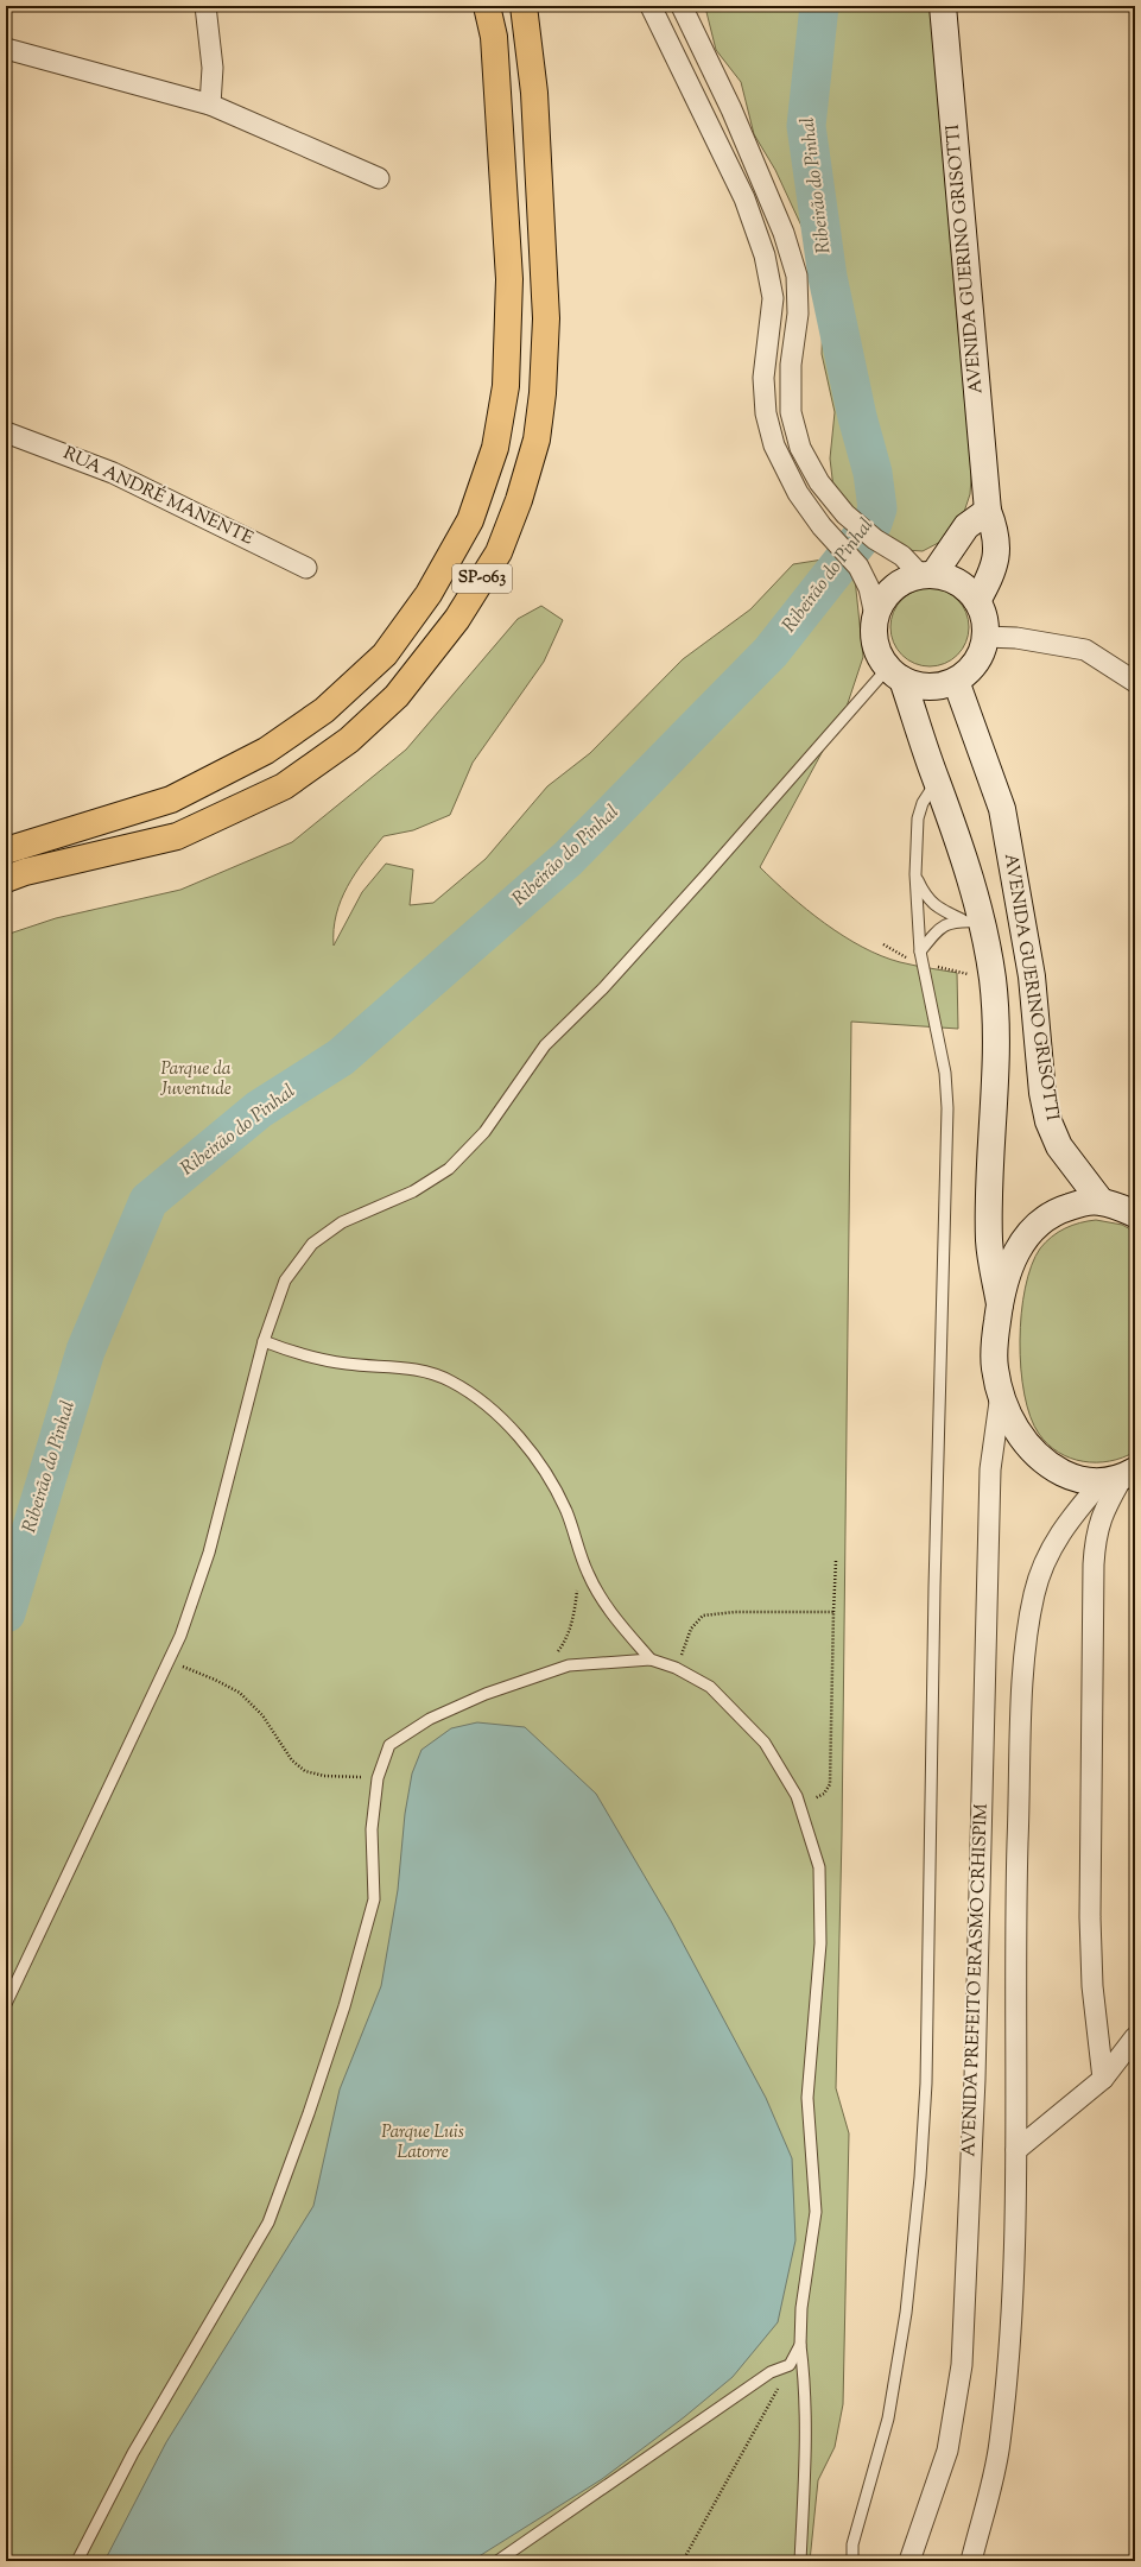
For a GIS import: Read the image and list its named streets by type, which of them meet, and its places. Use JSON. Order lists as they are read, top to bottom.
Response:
{
  "streets": {
    "highway": ["SP-063"],
    "main road": ["AVENIDA GUERINO GRISOTTI"],
    "street": ["RUA ANDRÉ MANENTE", "AVENIDA PREFEITO ERASMO CRHISPIM"]
  },
  "water": ["Ribeirão do Pinhal"],
  "parks": ["Parque da Juventude", "Parque Luis Latorre"]
}
